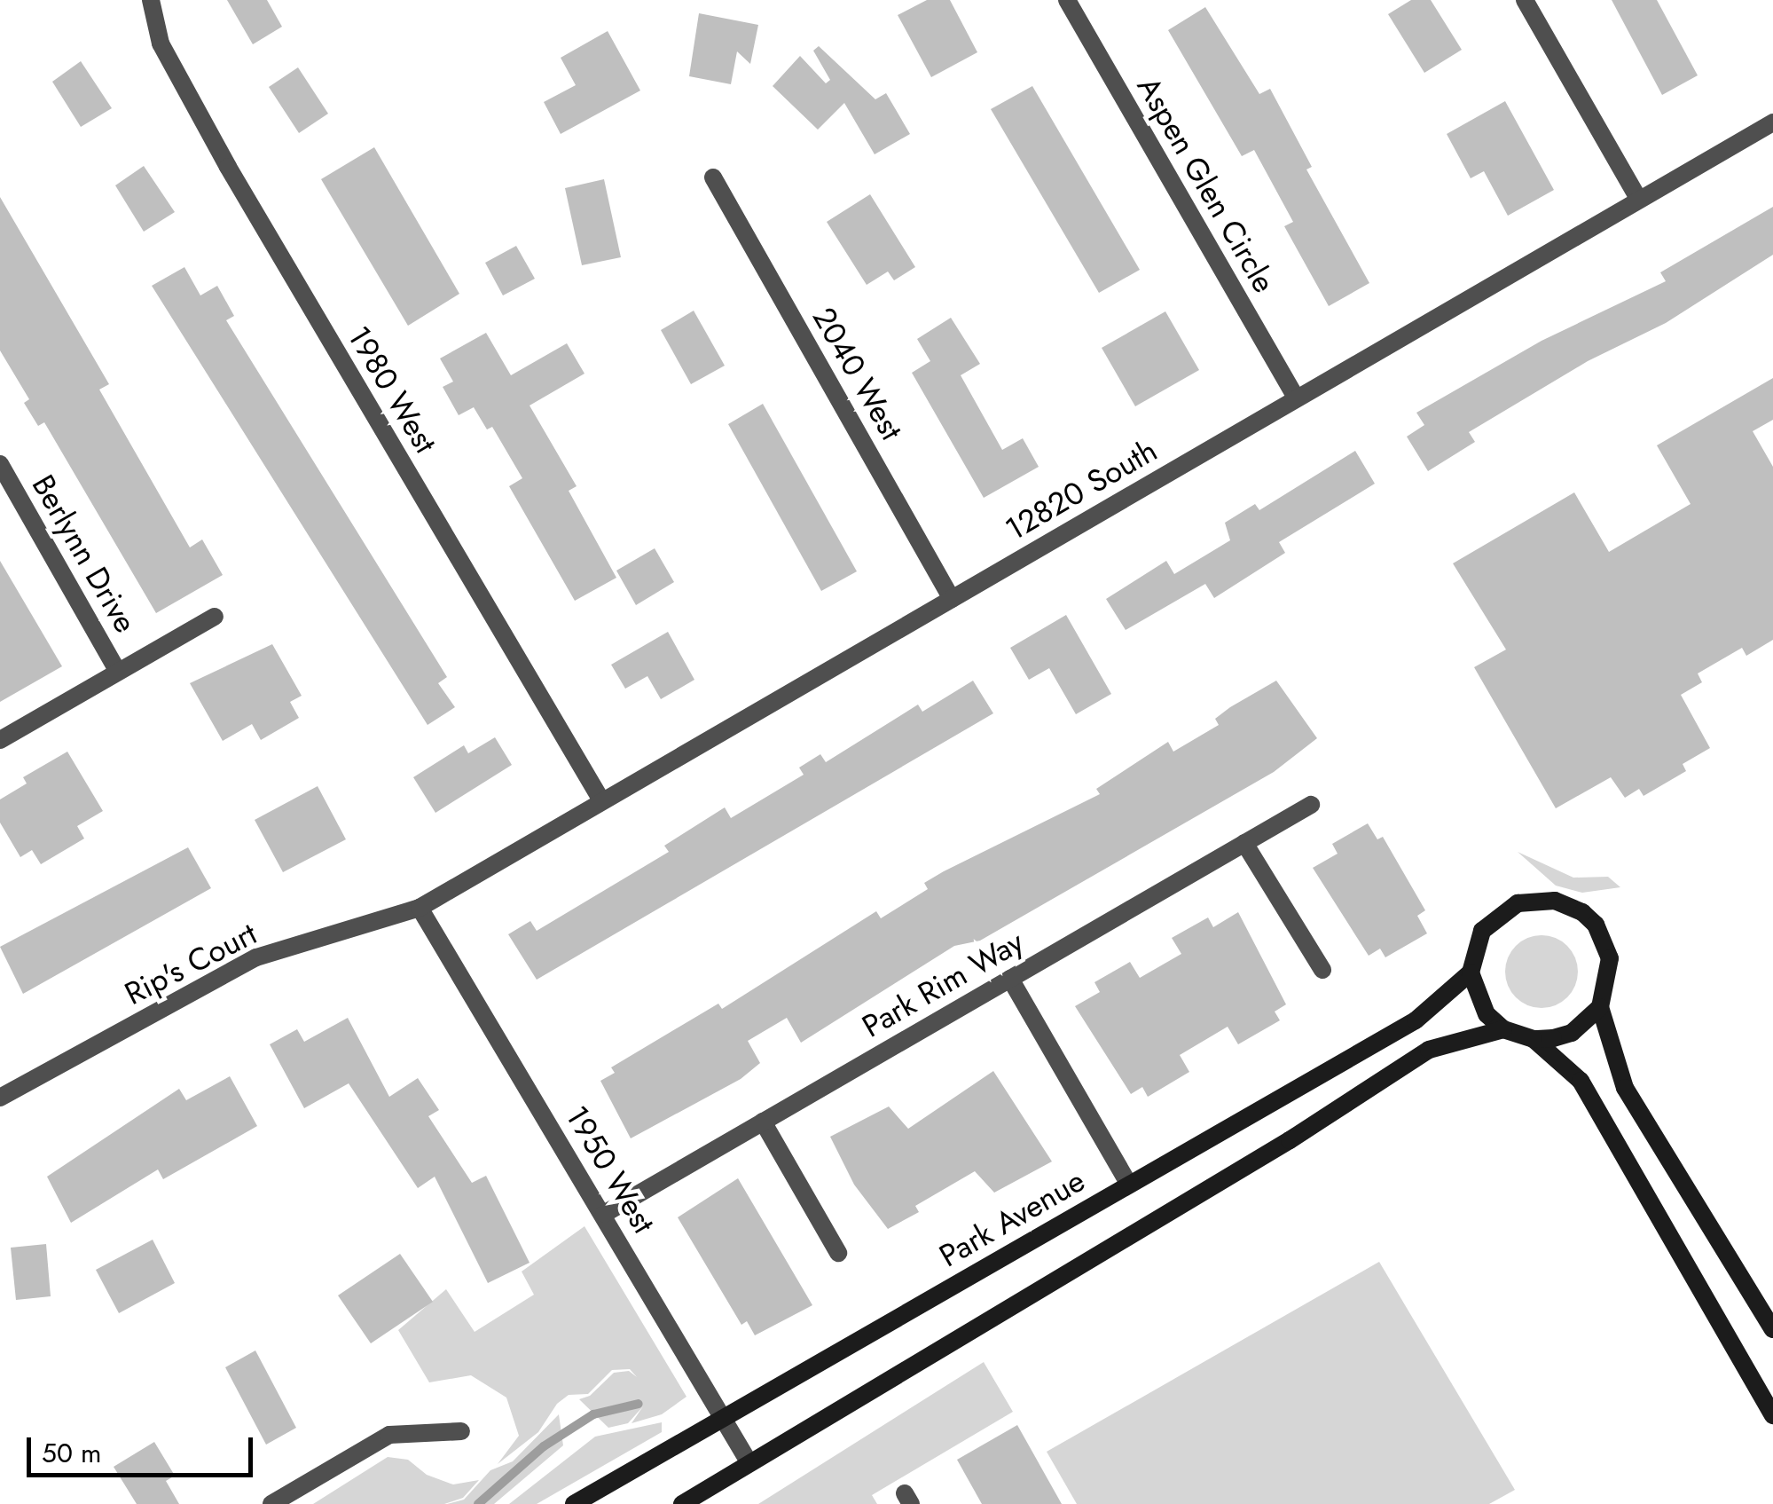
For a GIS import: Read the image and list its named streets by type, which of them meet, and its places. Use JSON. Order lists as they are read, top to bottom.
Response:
{
  "streets": {
    "street": [
      "Aspen Glen Circle",
      "2040 West",
      "1980 West",
      "12820 South",
      "Berlynn Drive",
      "Rip's Court",
      "Park Rim Way",
      "1950 West",
      "Park Avenue"
    ]
  },
  "crossings": [
    ["Aspen Glen Circle", "12820 South"],
    ["2040 West", "12820 South"],
    ["1980 West", "12820 South"],
    ["12820 South", "Rip's Court"],
    ["12820 South", "1950 West"],
    ["Rip's Court", "1950 West"],
    ["Park Rim Way", "1950 West"],
    ["1950 West", "Park Avenue"]
  ],
  "scale_bar": "50 m"
}
